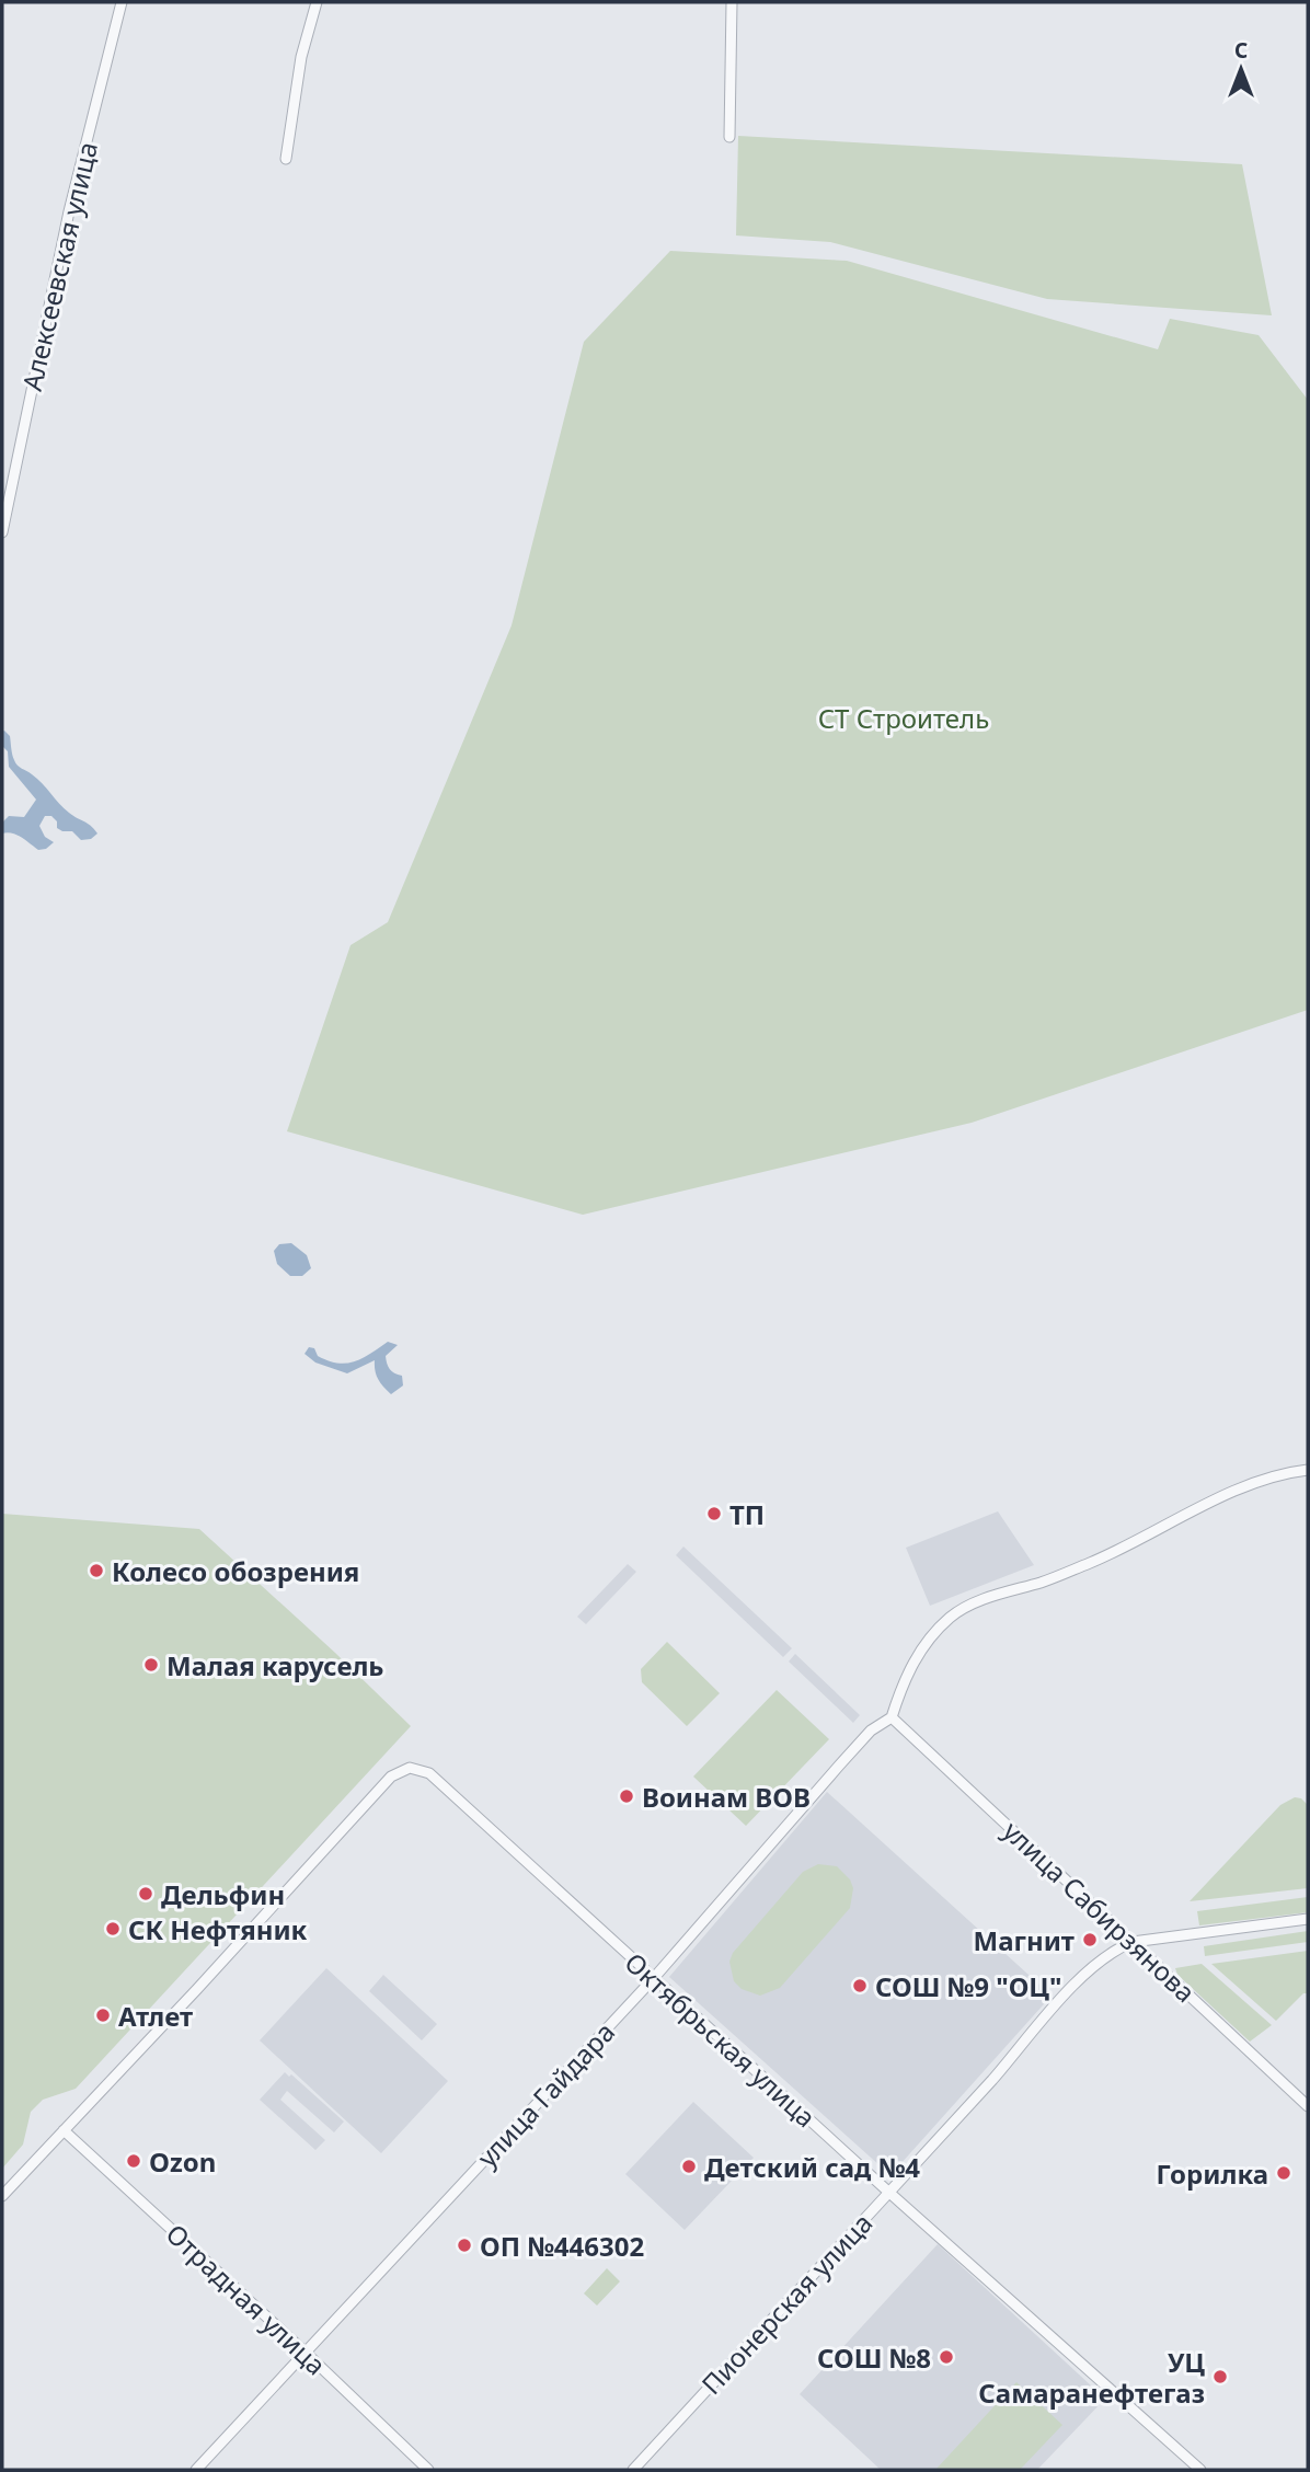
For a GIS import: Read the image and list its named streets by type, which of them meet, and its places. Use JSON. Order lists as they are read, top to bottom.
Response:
{
  "streets": {
    "street": [
      "Алексеевская улица",
      "улица Сабирзянова",
      "Октябрьская улица",
      "улица Гайдара",
      "Отрадная улица",
      "Пионерская улица"
    ]
  },
  "crossings": [
    ["улица Сабирзянова", "улица Гайдара"],
    ["улица Сабирзянова", "Пионерская улица"],
    ["Октябрьская улица", "улица Гайдара"],
    ["Октябрьская улица", "Отрадная улица"],
    ["Октябрьская улица", "Пионерская улица"],
    ["улица Гайдара", "Отрадная улица"]
  ],
  "parks": ["СТ Строитель"],
  "places": [
    "ТП",
    "Колесо обозрения",
    "Малая карусель",
    "Воинам ВОВ",
    "Дельфин",
    "СК Нефтяник",
    "Магнит",
    "СОШ №9 \"ОЦ\"",
    "Атлет",
    "Ozon",
    "Детский сад №4",
    "Горилка",
    "ОП №446302",
    "СОШ №8",
    "УЦ Самаранефтегаз"
  ],
  "north": "top"
}
